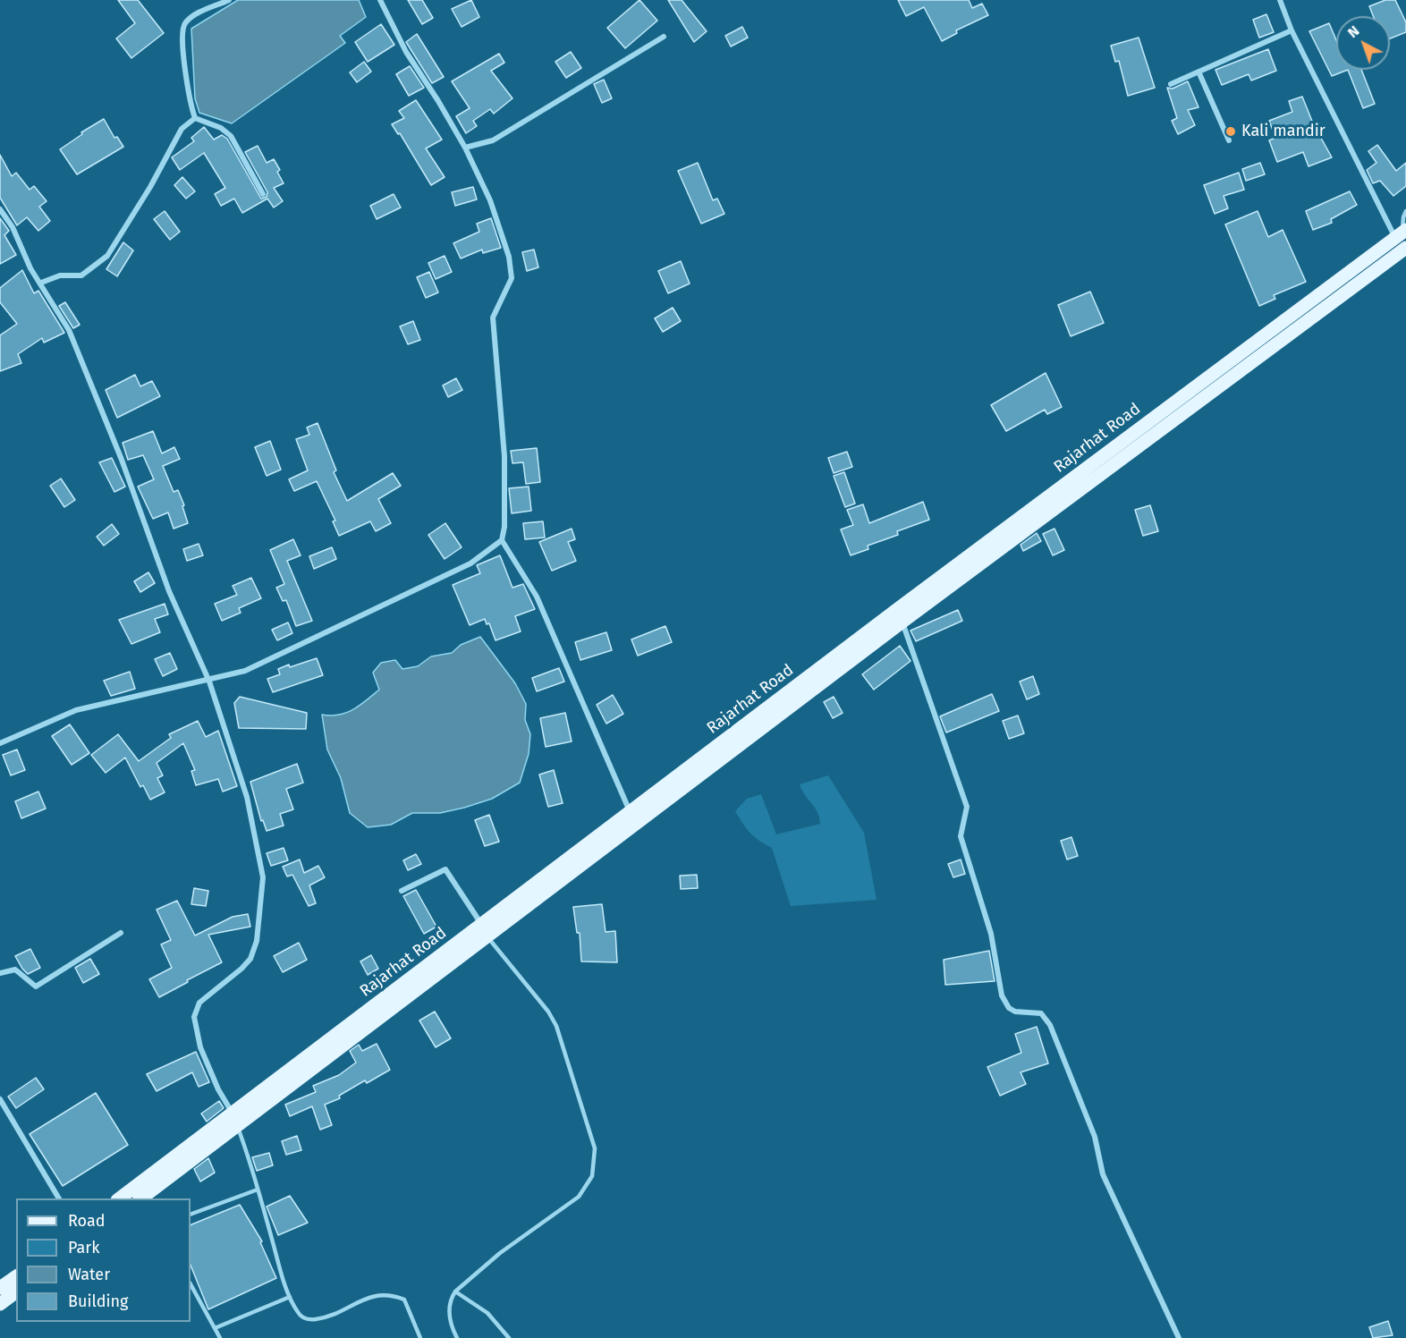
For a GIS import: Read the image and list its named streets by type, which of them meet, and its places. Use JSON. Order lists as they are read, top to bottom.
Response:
{
  "streets": {
    "main road": ["Rajarhat Road"]
  },
  "places": ["Kali mandir"],
  "legend": [
    "Road",
    "Park",
    "Water",
    "Building"
  ],
  "north": "top left"
}
